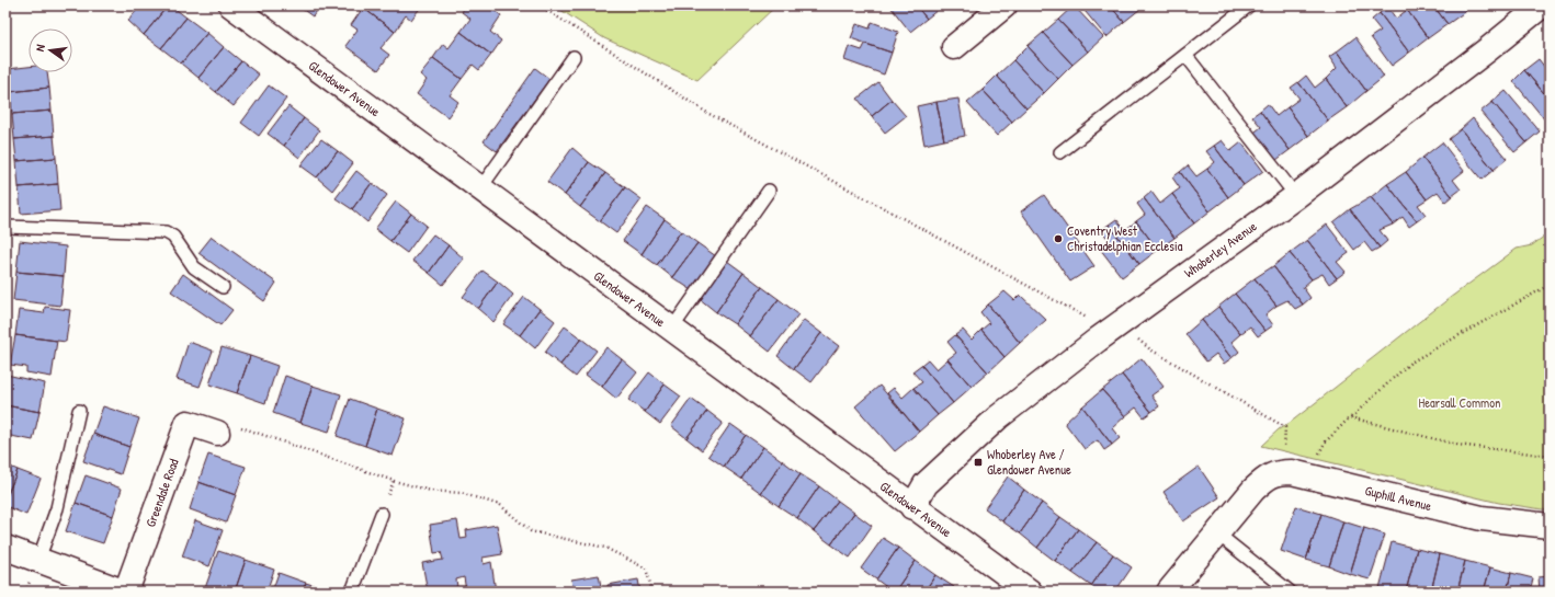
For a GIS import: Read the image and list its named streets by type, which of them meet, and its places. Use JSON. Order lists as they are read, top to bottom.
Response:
{
  "streets": {
    "street": [
      "Glendower Avenue",
      "Whoberley Avenue",
      "Greendale Road",
      "Guphill Avenue"
    ]
  },
  "crossings": [
    ["Glendower Avenue", "Whoberley Avenue"]
  ],
  "parks": ["Hearsall Common"],
  "places": {
    "other": ["Coventry West Christadelphian Ecclesia"],
    "transit": ["Whoberley Ave / Glendower Avenue"]
  },
  "north": "left"
}
